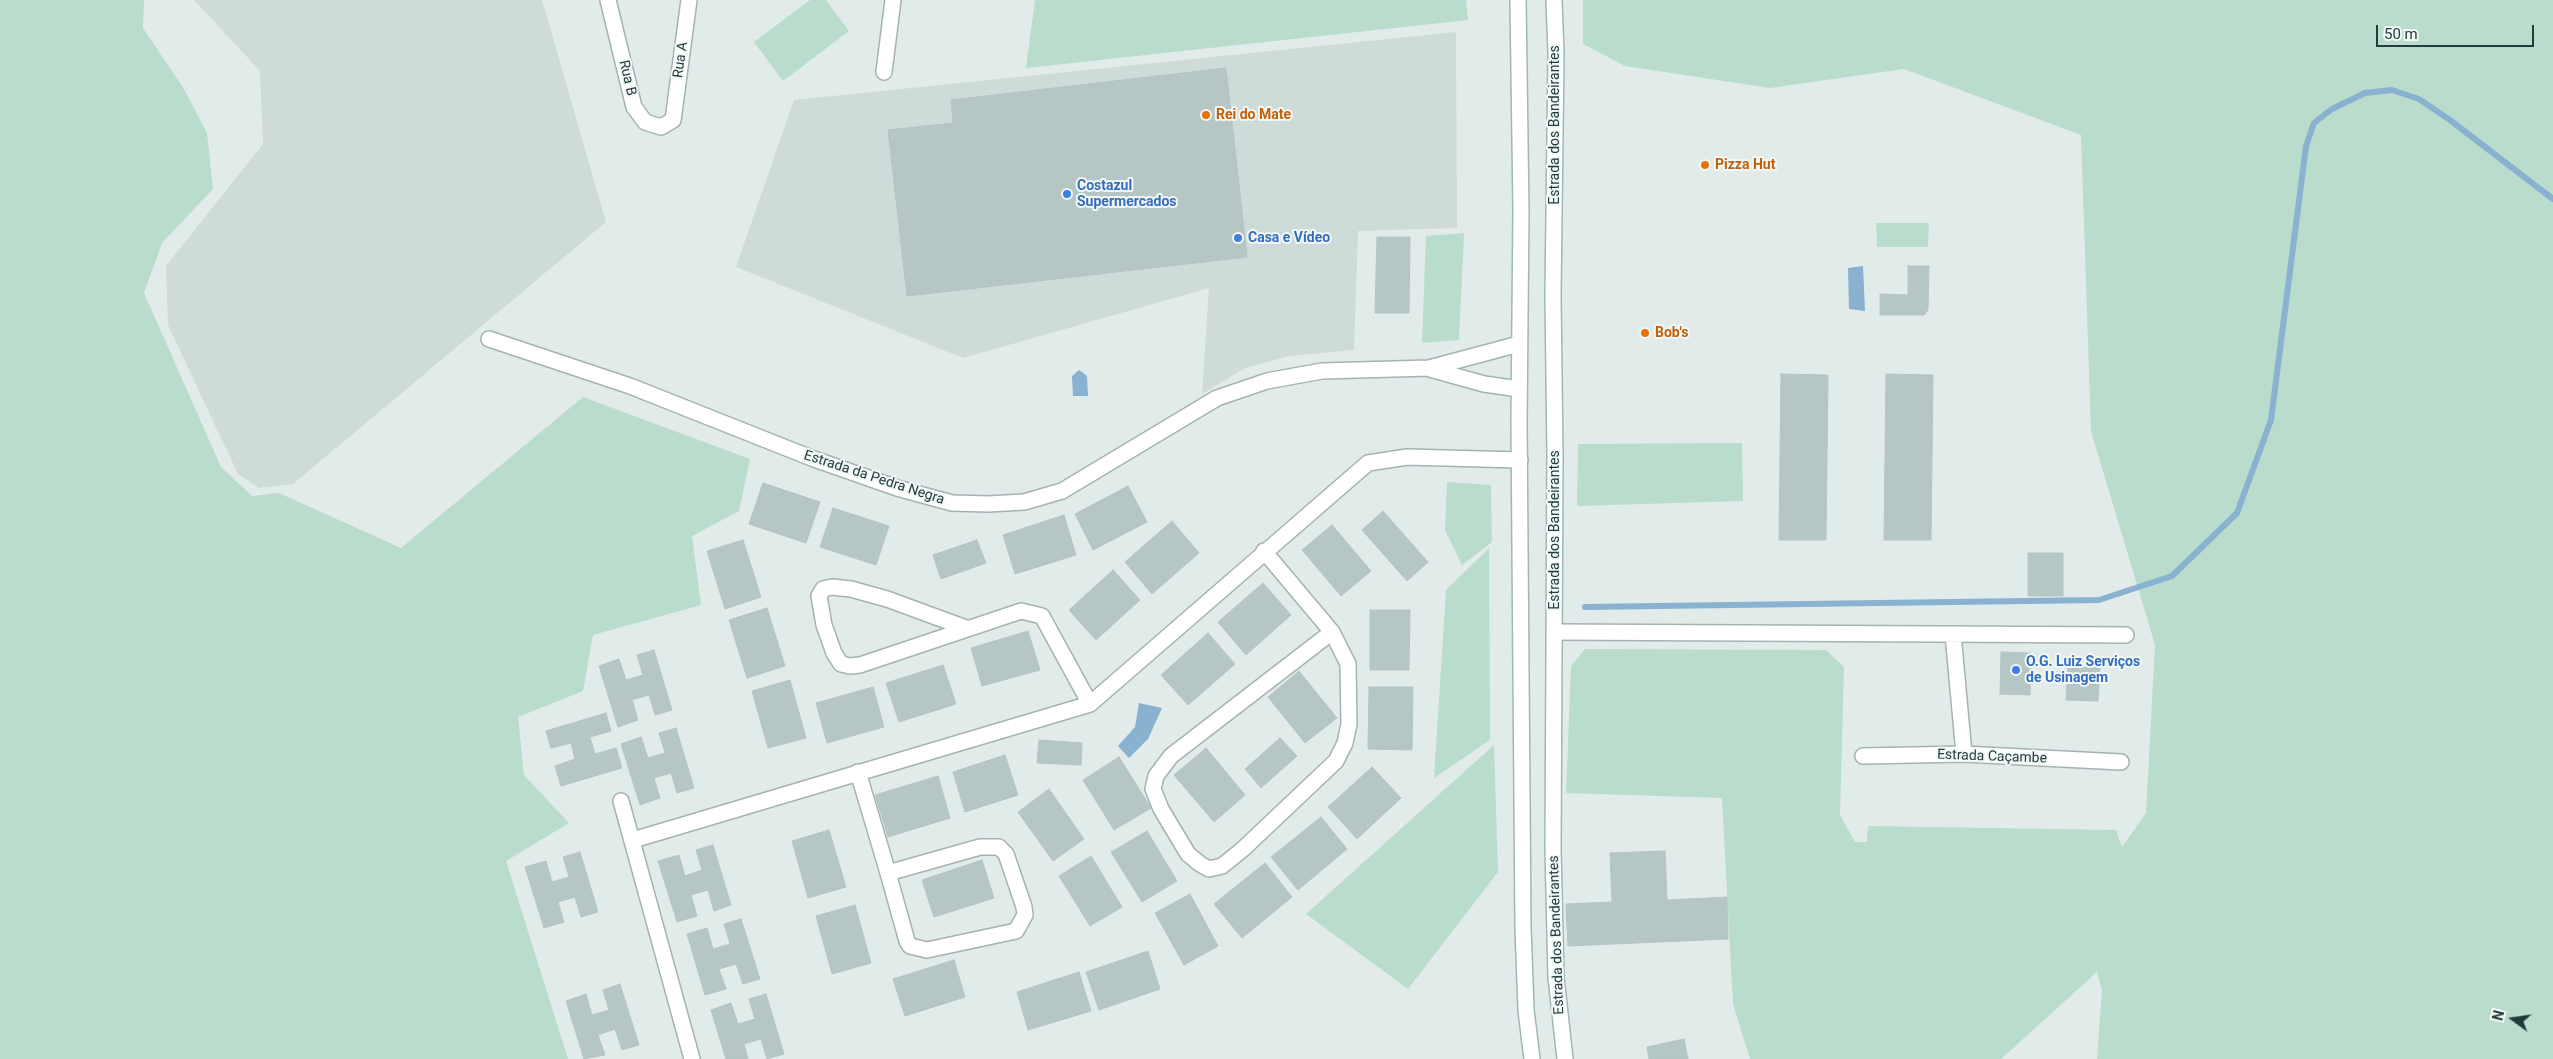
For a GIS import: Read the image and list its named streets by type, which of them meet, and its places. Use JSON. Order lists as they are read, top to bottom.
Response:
{
  "streets": {
    "street": [
      "Rua A",
      "Rua B",
      "Estrada dos Bandeirantes",
      "Estrada da Pedra Negra",
      "Estrada Caçambe"
    ]
  },
  "crossings": [
    ["Rua A", "Rua B"]
  ],
  "places": [
    "Rei do Mate",
    "Pizza Hut",
    "Costazul Supermercados",
    "Casa e Vídeo",
    "Bob's",
    "O.G. Luiz Serviços de Usinagem"
  ],
  "scale_bar": "50 m",
  "north": "left"
}
